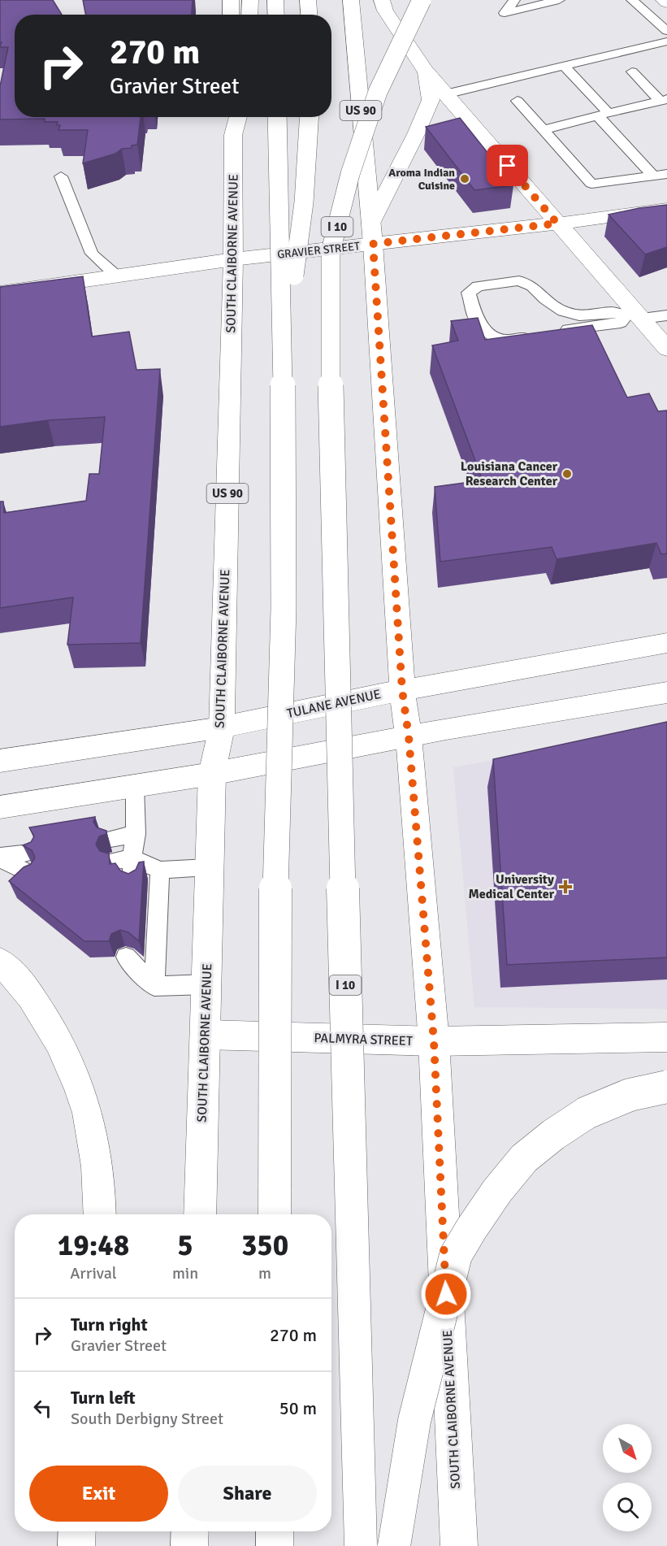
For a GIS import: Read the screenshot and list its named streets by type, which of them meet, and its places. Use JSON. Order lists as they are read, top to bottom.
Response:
{
  "streets": {
    "main road": [
      "US 90",
      "I 10",
      "GRAVIER STREET",
      "SOUTH CLAIBORNE AVENUE",
      "TULANE AVENUE",
      "PALMYRA STREET"
    ]
  },
  "crossings": [
    ["GRAVIER STREET", "SOUTH CLAIBORNE AVENUE"],
    ["SOUTH CLAIBORNE AVENUE", "TULANE AVENUE"],
    ["SOUTH CLAIBORNE AVENUE", "PALMYRA STREET"]
  ],
  "places": {
    "other": ["Aroma Indian Cuisine", "Louisiana Cancer Research Center"],
    "health": ["University Medical Center"]
  },
  "north": "bottom right",
  "page": {
    "turn": ["270 m", "Gravier Street"],
    "eta": [
      "19:48",
      "Arrival",
      "5",
      "min",
      "350",
      "m"
    ],
    "list": [
      {
        "name": "Turn right",
        "note": "Gravier Street",
        "value": "270 m"
      },
      {
        "name": "Turn left",
        "note": "South Derbigny Street",
        "value": "50 m"
      }
    ],
    "buttons": ["Exit", "Share"]
  }
}
